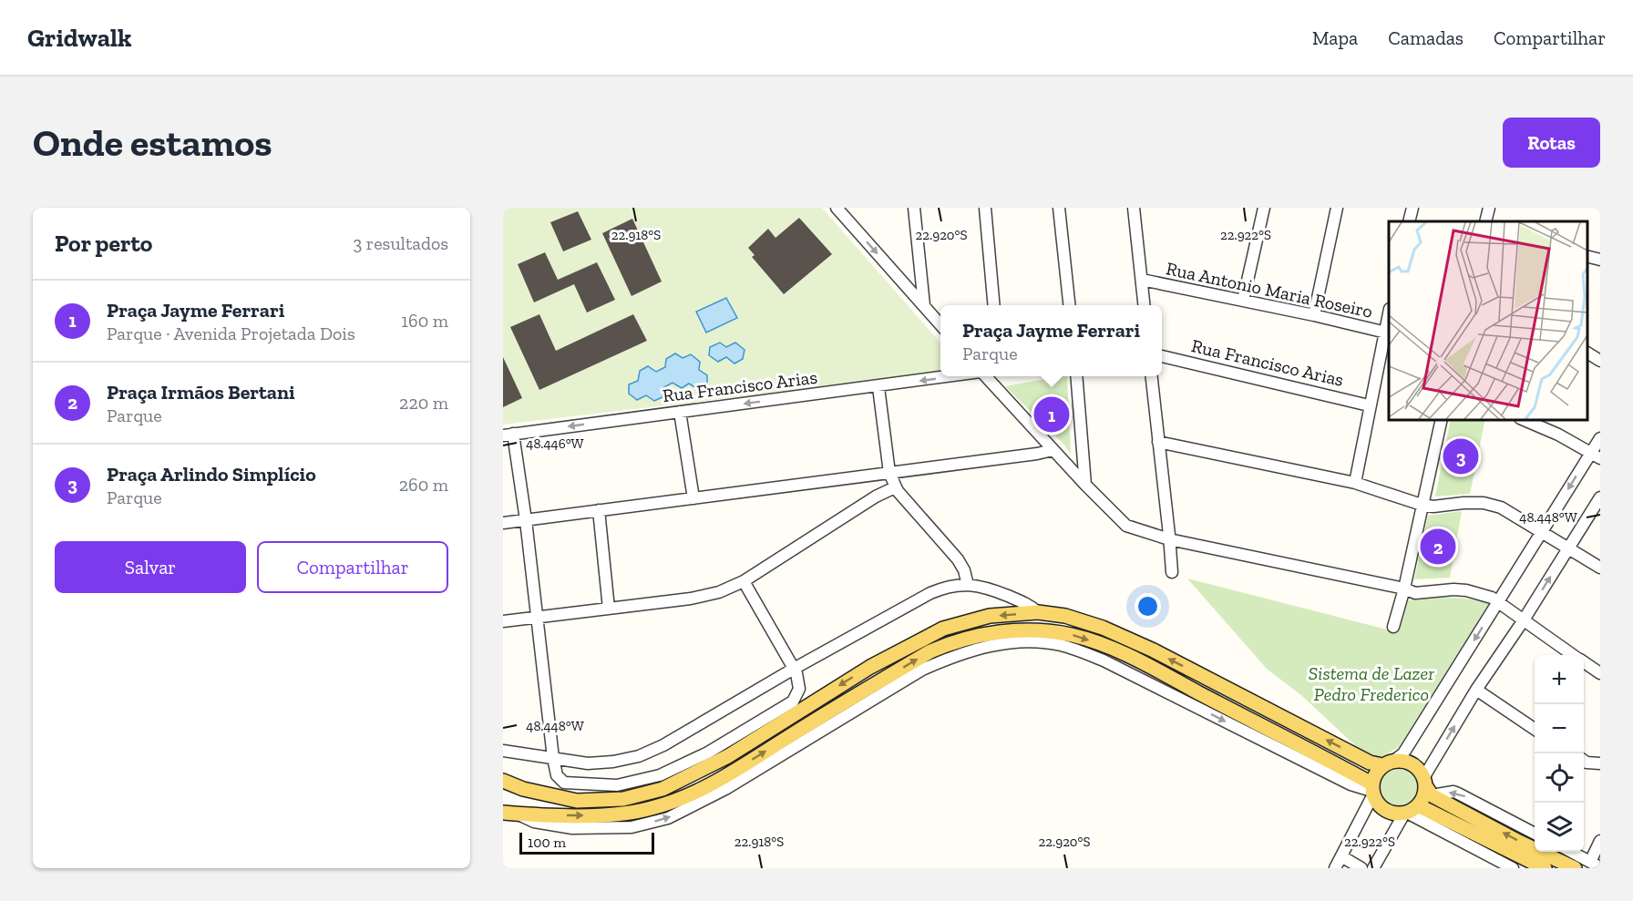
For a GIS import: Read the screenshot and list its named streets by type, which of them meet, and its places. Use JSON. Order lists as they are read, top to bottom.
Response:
{
  "streets": {
    "street": ["Rua Antonio Maria Roseiro", "Rua Francisco Arias"]
  },
  "parks": ["Sistema de Lazer Pedro Frederico"],
  "scale_bar": "100 m",
  "page": {
    "header": "Gridwalk",
    "nav": ["Mapa", "Camadas", "Compartilhar"],
    "buttons": [
      "Rotas",
      ["Salvar", "Compartilhar"]
    ],
    "title": "Onde estamos",
    "heading": ["Por perto", "3 resultados"],
    "list": [
      {
        "mark": "1",
        "name": "Praça Jayme Ferrari",
        "note": "Parque · Avenida Projetada Dois",
        "value": "160 m"
      },
      {
        "mark": "2",
        "name": "Praça Irmãos Bertani",
        "note": "Parque",
        "value": "220 m"
      },
      {
        "mark": "3",
        "name": "Praça Arlindo Simplício",
        "note": "Parque",
        "value": "260 m"
      }
    ],
    "popup": ["Praça Jayme Ferrari", "Parque"],
    "pins": ["1", "3", "2"],
    "map_buttons": ["+", "−"],
    "scale": "100 m"
  },
  "coordinates": [
    "22.918°S",
    "22.920°S",
    "22.922°S",
    "48.446°W",
    "48.448°W"
  ]
}
